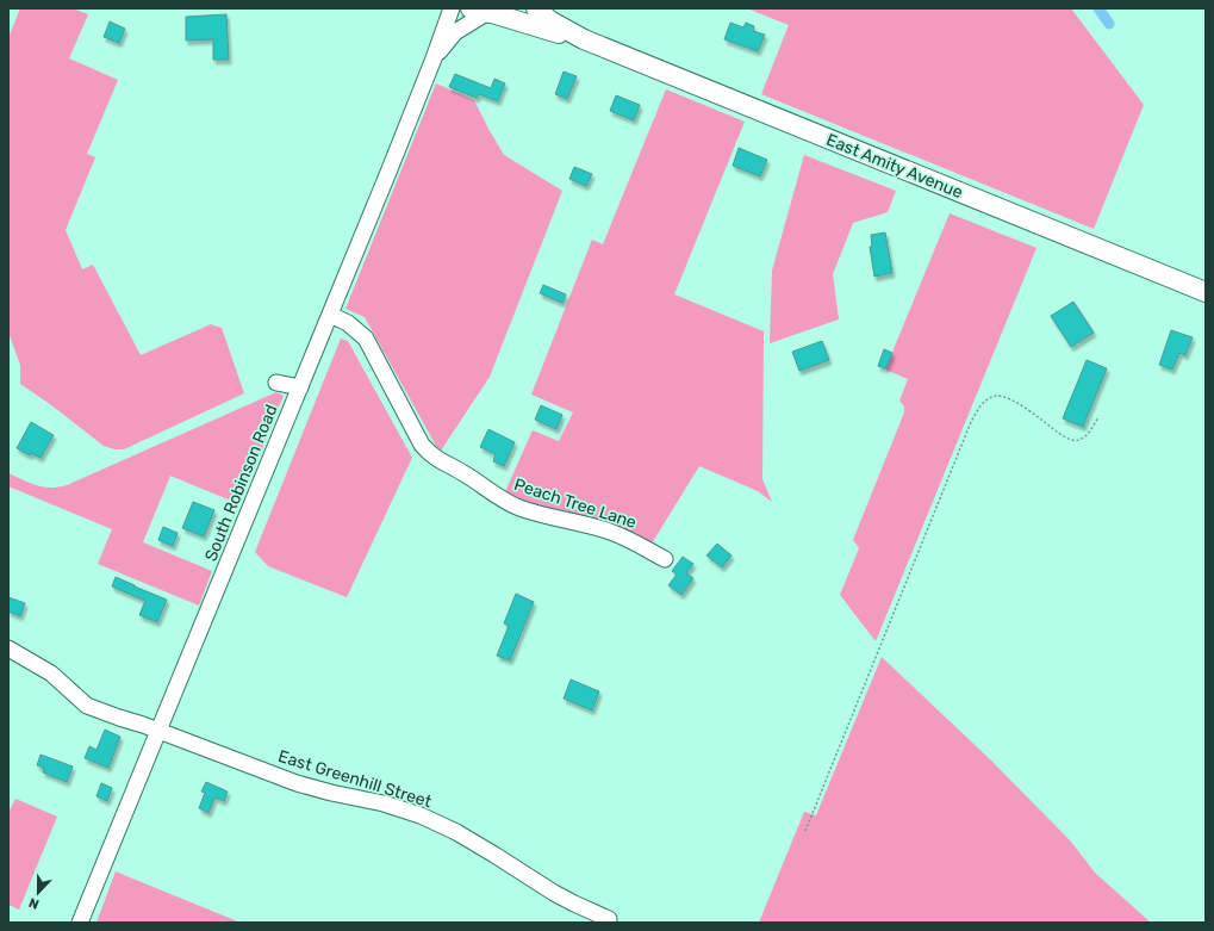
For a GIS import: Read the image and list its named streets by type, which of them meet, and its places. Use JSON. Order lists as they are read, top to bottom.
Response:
{
  "streets": {
    "main road": ["East Amity Avenue"],
    "street": ["South Robinson Road", "Peach Tree Lane", "East Greenhill Street"]
  },
  "crossings": [
    ["East Amity Avenue", "South Robinson Road"],
    ["South Robinson Road", "Peach Tree Lane"],
    ["South Robinson Road", "East Greenhill Street"]
  ],
  "north": "bottom"
}
